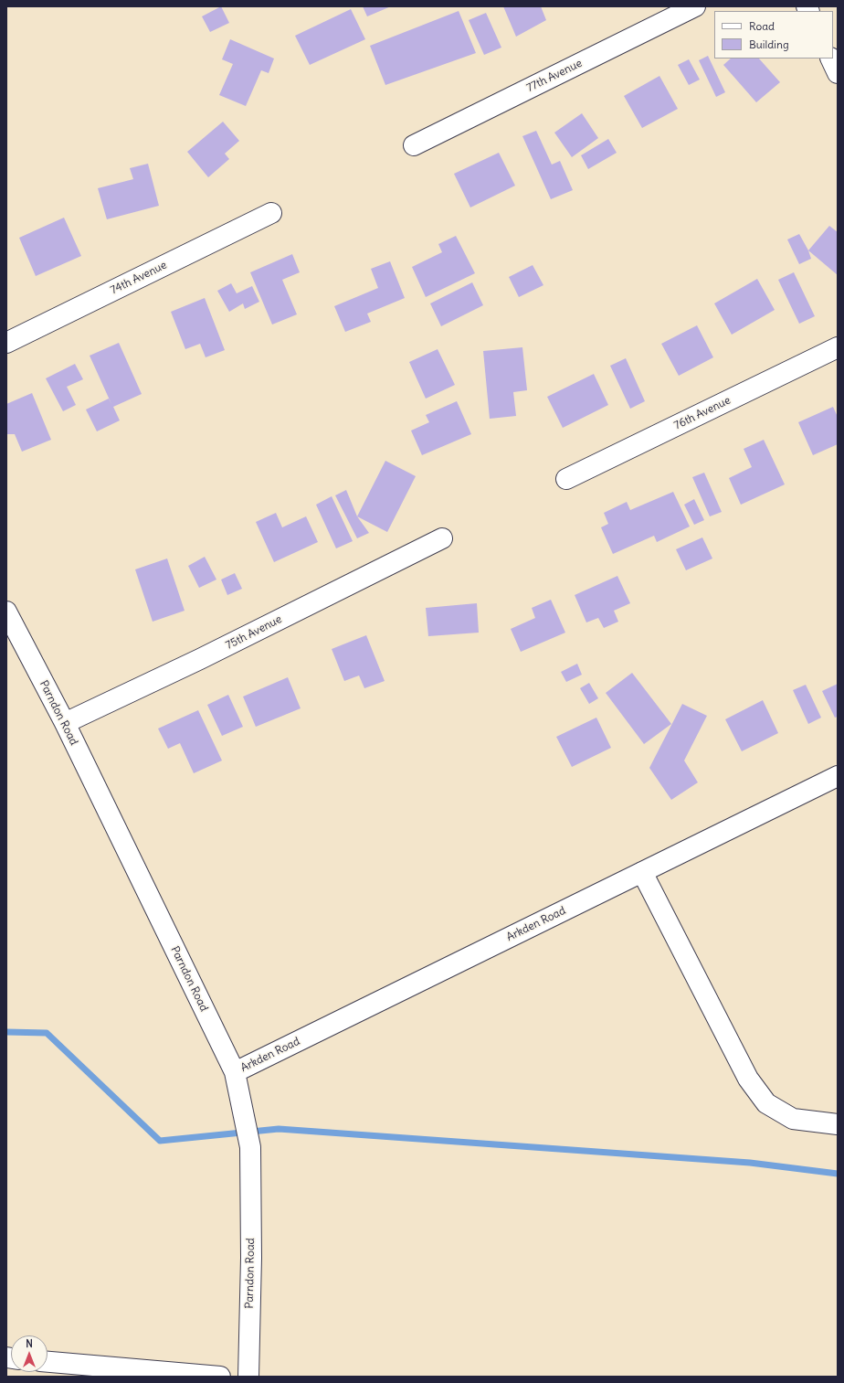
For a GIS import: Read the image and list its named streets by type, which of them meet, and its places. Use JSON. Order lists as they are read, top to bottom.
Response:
{
  "streets": {
    "street": [
      "77th Avenue",
      "74th Avenue",
      "76th Avenue",
      "75th Avenue",
      "Parndon Road",
      "Arkden Road"
    ]
  },
  "crossings": [
    ["75th Avenue", "Parndon Road"],
    ["Parndon Road", "Arkden Road"]
  ],
  "legend": ["Road", "Building"],
  "north": "top"
}
